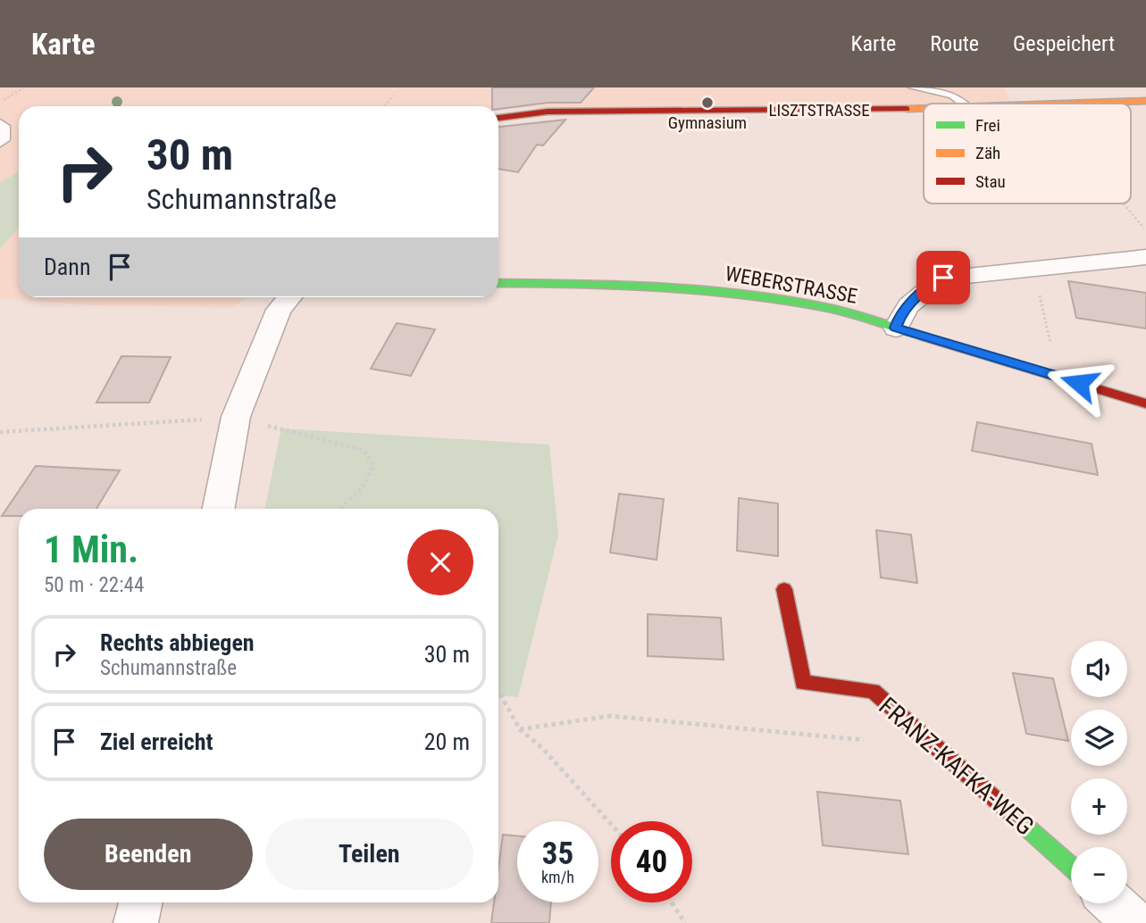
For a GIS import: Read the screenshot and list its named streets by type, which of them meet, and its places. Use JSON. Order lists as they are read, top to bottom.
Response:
{
  "streets": {
    "street": ["LISZTSTRASSE", "WEBERSTRASSE", "FRANZ-KAFKA-WEG"]
  },
  "places": ["Gymnasium"],
  "legend": ["Frei", "Zäh", "Stau"],
  "page": {
    "header": "Karte",
    "nav": ["Karte", "Route", "Gespeichert"],
    "turn": ["30 m", "Schumannstraße"],
    "then": "Dann",
    "heading": ["1 Min.", "50 m · 22:44"],
    "list": [
      {
        "name": "Rechts abbiegen",
        "note": "Schumannstraße",
        "value": "30 m"
      },
      {
        "name": "Ziel erreicht",
        "value": "20 m"
      }
    ],
    "map_buttons": ["+", "−"],
    "buttons": ["Beenden", "Teilen"],
    "speed": "35 km/h",
    "limit": "40"
  }
}
